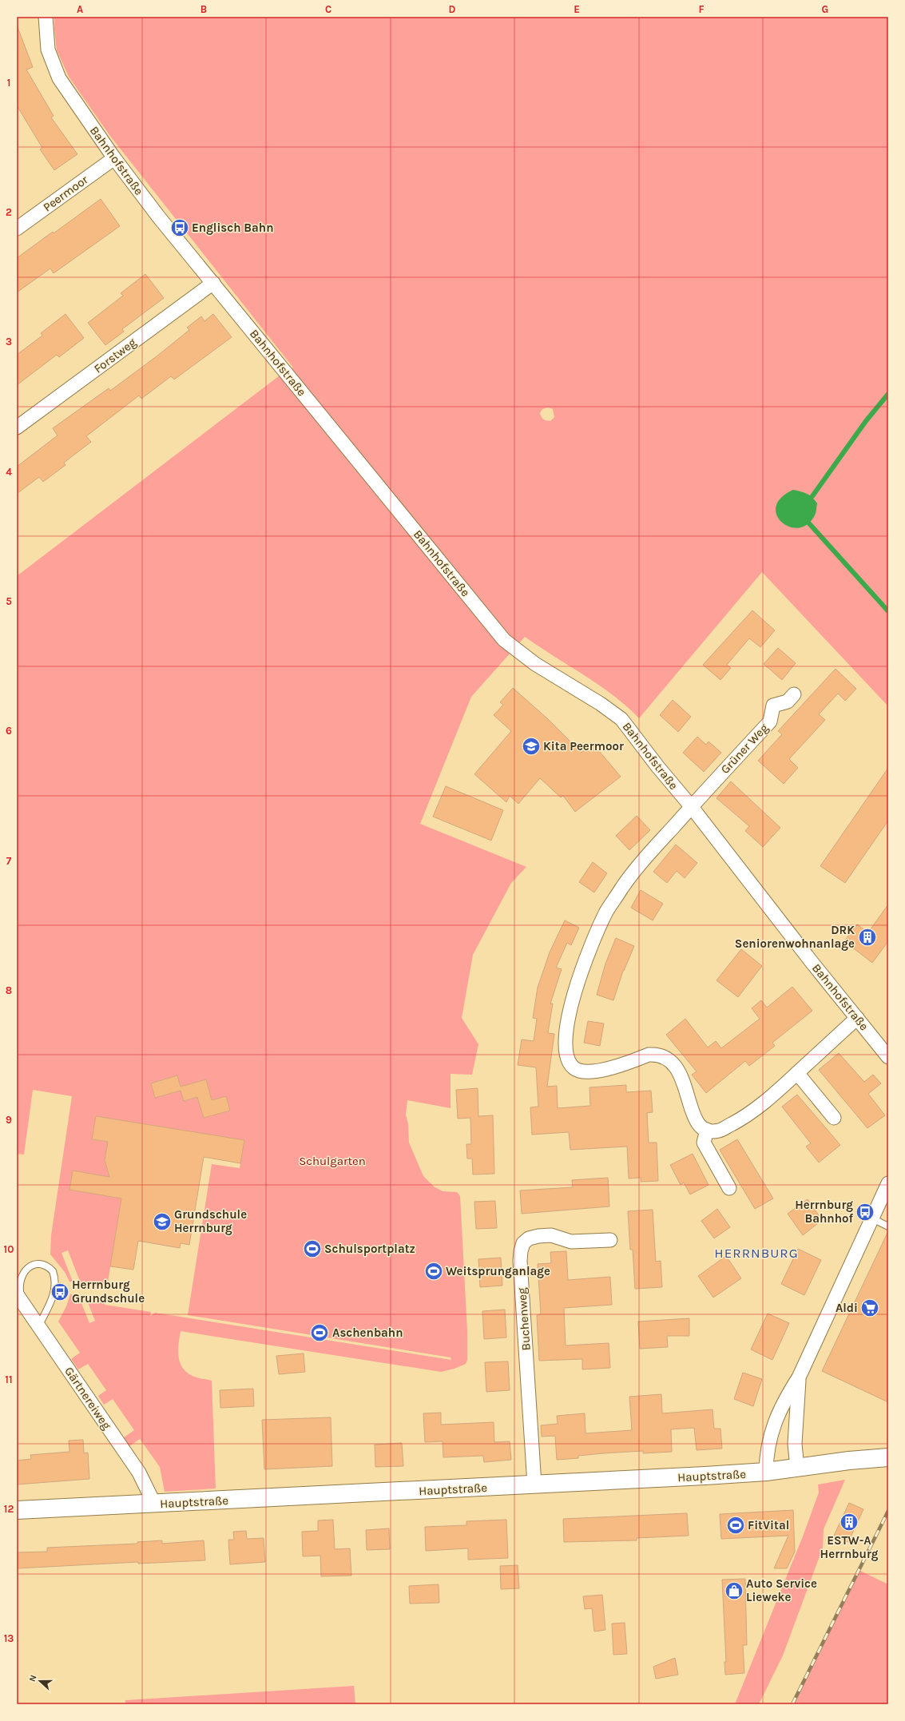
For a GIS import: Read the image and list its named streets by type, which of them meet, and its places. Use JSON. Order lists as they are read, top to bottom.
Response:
{
  "streets": {
    "main road": ["Hauptstraße"],
    "street": [
      "Bahnhofstraße",
      "Peermoor",
      "Forstweg",
      "Grüner Weg",
      "Buchenweg",
      "Gärtnereiweg"
    ]
  },
  "crossings": [
    ["Bahnhofstraße", "Peermoor"],
    ["Bahnhofstraße", "Forstweg"],
    ["Bahnhofstraße", "Grüner Weg"],
    ["Buchenweg", "Hauptstraße"],
    ["Gärtnereiweg", "Hauptstraße"]
  ],
  "districts": ["HERRNBURG"],
  "parks": ["Schulgarten"],
  "places": {
    "bus stop": ["Englisch Bahn", "Herrnburg Bahnhof", "Herrnburg Grundschule"],
    "school or university": ["Kita Peermoor", "Grundschule Herrnburg"],
    "building": ["DRK Seniorenwohnanlage", "ESTW-A Herrnburg"],
    "sports": [
      "Schulsportplatz",
      "Weitsprunganlage",
      "Aschenbahn",
      "FitVital"
    ],
    "supermarket": ["Aldi"],
    "shop": ["Auto Service Lieweke"]
  },
  "north": "left",
  "grid": {
    "columns": [
      "A",
      "B",
      "C",
      "D",
      "E",
      "F",
      "G"
    ],
    "rows": [
      "1",
      "2",
      "3",
      "4",
      "5",
      "6",
      "7",
      "8",
      "9",
      "10",
      "11",
      "12",
      "13"
    ]
  }
}
